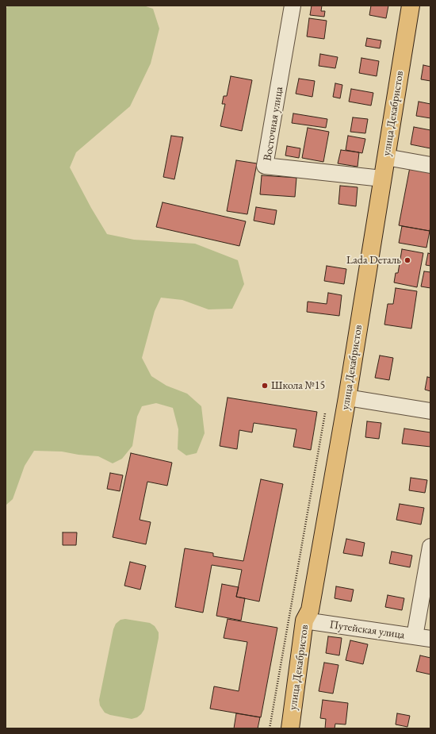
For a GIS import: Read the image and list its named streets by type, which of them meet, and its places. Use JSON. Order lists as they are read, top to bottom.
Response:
{
  "streets": {
    "main road": ["улица Декабристов"],
    "street": ["Восточная улица", "Путейская улица"]
  },
  "crossings": [
    ["улица Декабристов", "Восточная улица"],
    ["улица Декабристов", "Путейская улица"]
  ],
  "places": ["Lada Dеталь", "Школа №15"]
}
